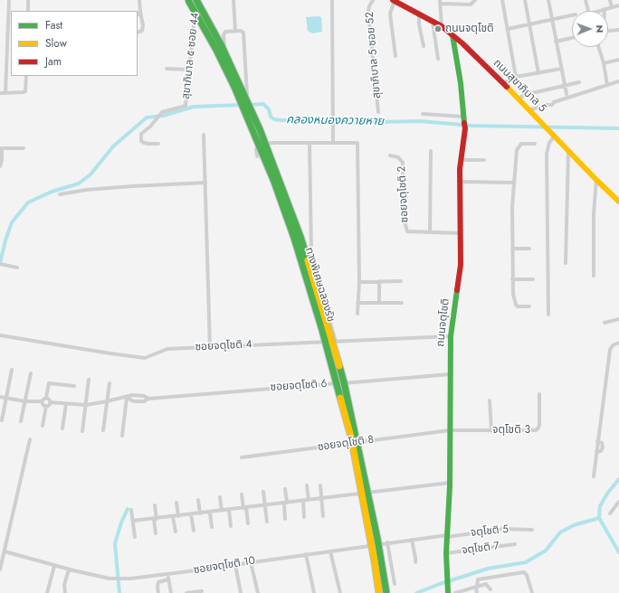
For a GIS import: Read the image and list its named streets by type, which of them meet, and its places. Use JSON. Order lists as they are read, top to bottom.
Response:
{
  "streets": {
    "main road": ["ถนนสุขาภิบาล 5", "ทางพิเศษฉลองรัช", "ถนนจตุโชติ"],
    "street": [
      "สุขาภิบาล 5 ซอย 52",
      "สุขาภิบาล ๕ ซอย 44",
      "ซอยจตุโชติ 2",
      "ซอยจตุโชติ 4",
      "ซอยจตุโชติ 6",
      "จตุโชติ 3",
      "ซอยจตุโชติ 8",
      "จตุโชติ 5",
      "จตุโชติ 7",
      "ซอยจตุโชติ 10"
    ]
  },
  "crossings": [
    ["สุขาภิบาล ๕ ซอย 44", "ทางพิเศษฉลองรัช"],
    ["ถนนสุขาภิบาล 5", "ถนนจตุโชติ"],
    ["ซอยจตุโชติ 2", "ถนนจตุโชติ"],
    ["ถนนจตุโชติ", "ซอยจตุโชติ 4"],
    ["ถนนจตุโชติ", "ซอยจตุโชติ 6"],
    ["ถนนจตุโชติ", "จตุโชติ 3"],
    ["ถนนจตุโชติ", "ซอยจตุโชติ 8"],
    ["ถนนจตุโชติ", "จตุโชติ 5"],
    ["ถนนจตุโชติ", "จตุโชติ 7"],
    ["ถนนจตุโชติ", "ซอยจตุโชติ 10"],
    ["จตุโชติ 3", "ซอยจตุโชติ 8"],
    ["จตุโชติ 5", "ซอยจตุโชติ 10"]
  ],
  "water": ["คลองหนองควายหาย"],
  "places": ["ถนนจตุโชติ"],
  "legend": ["Fast", "Slow", "Jam"],
  "north": "right"
}
